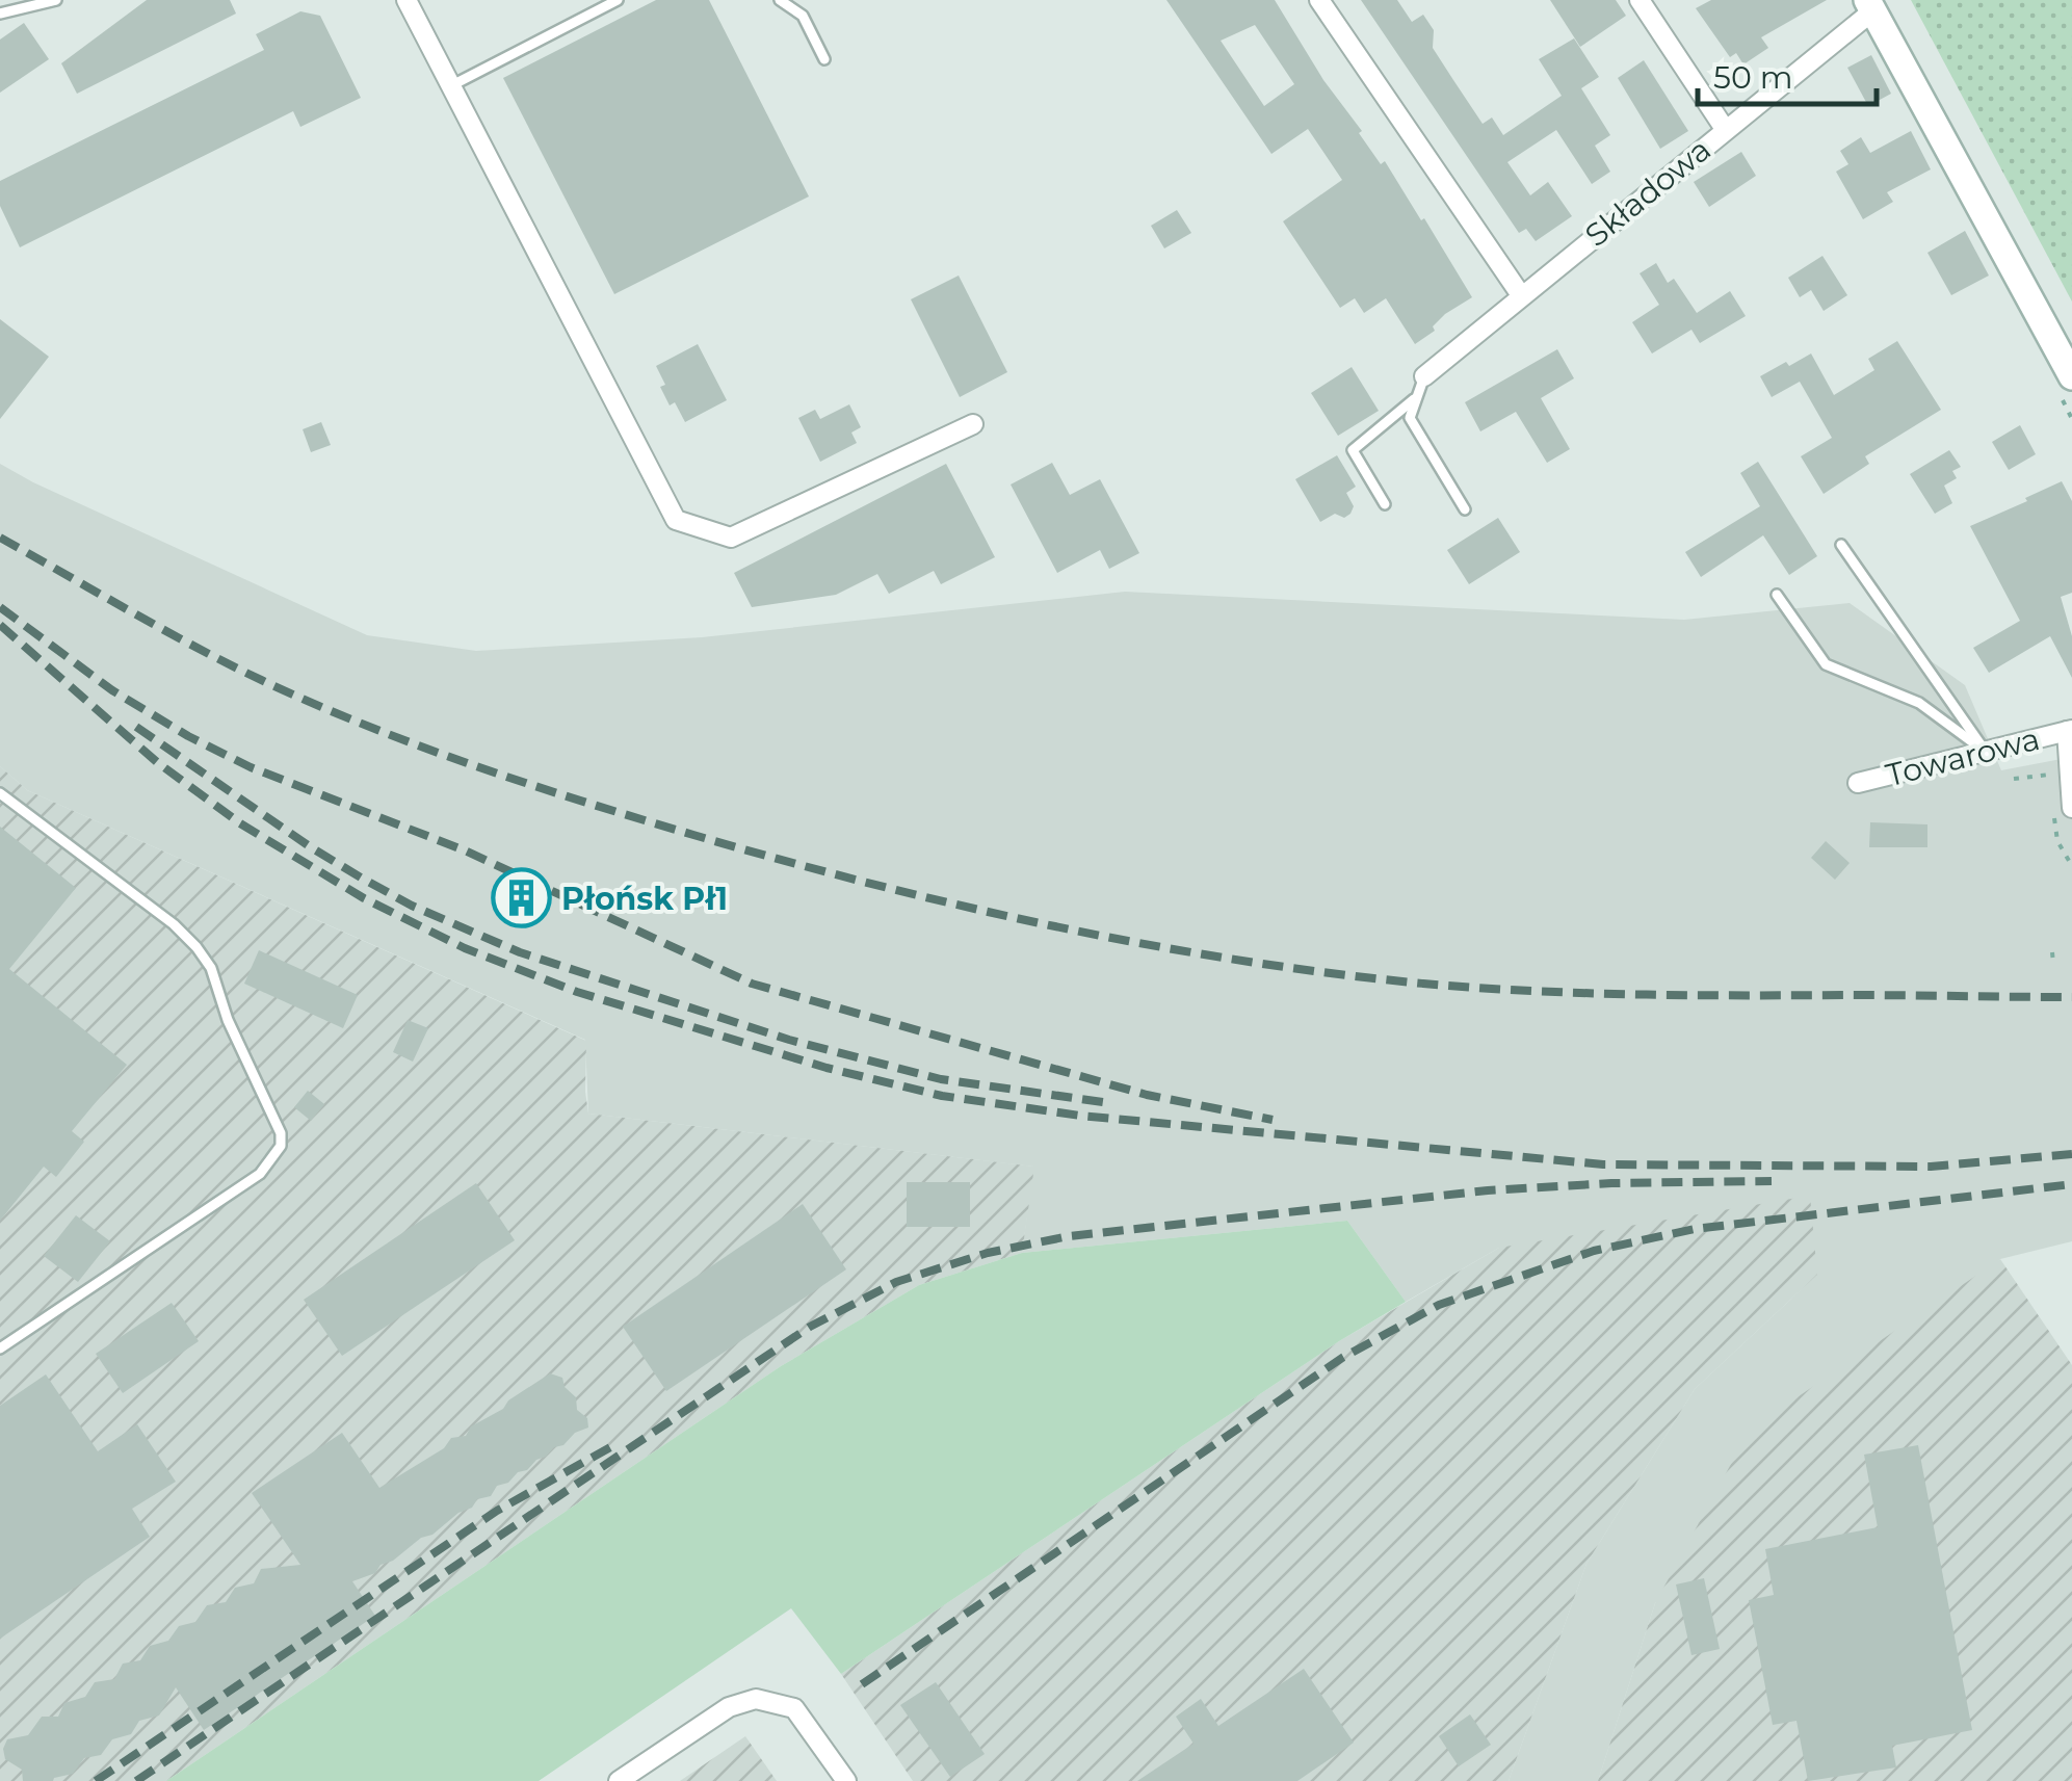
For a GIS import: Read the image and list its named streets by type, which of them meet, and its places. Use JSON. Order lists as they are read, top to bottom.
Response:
{
  "streets": {
    "street": ["Składowa", "Towarowa"]
  },
  "places": {
    "building": ["Płońsk Pł1"]
  },
  "scale_bar": "50 m"
}
